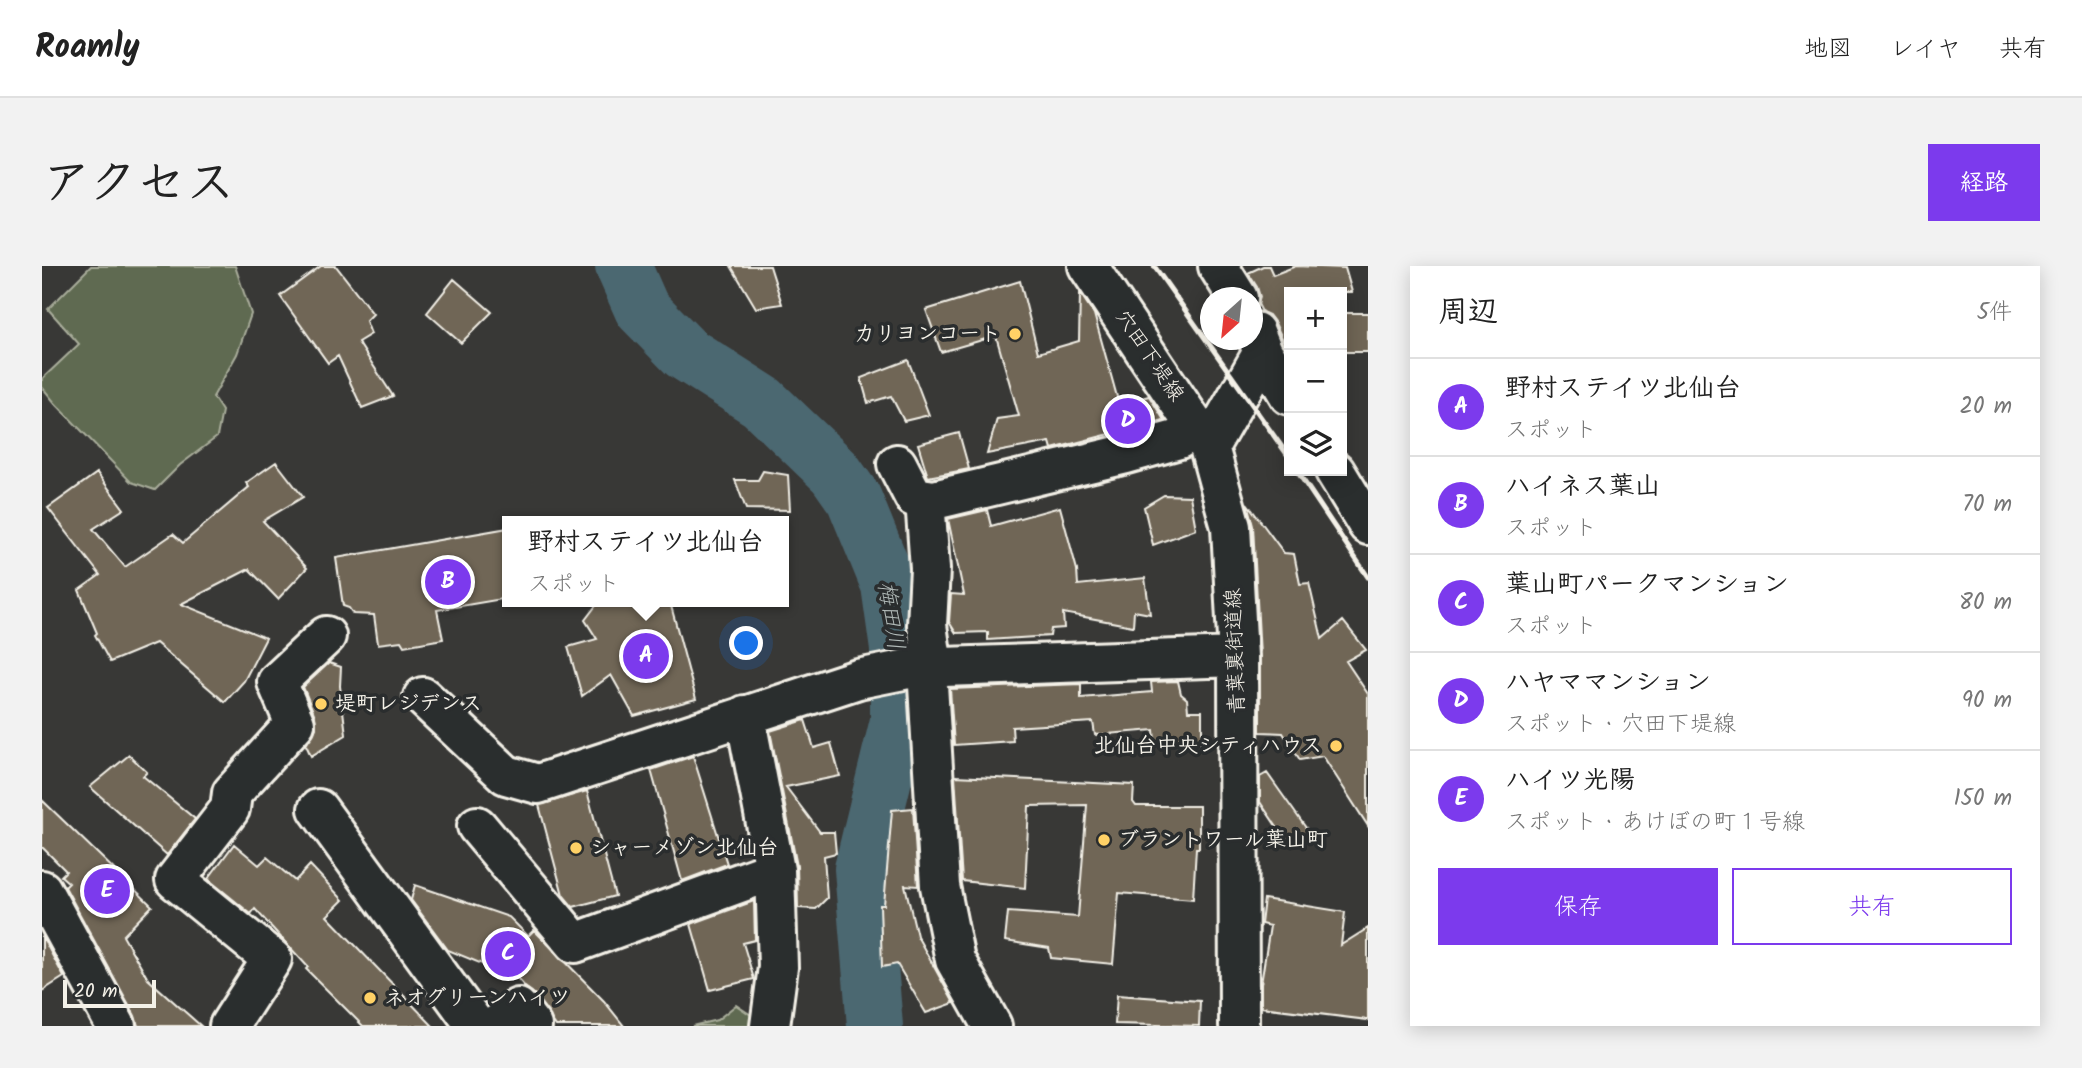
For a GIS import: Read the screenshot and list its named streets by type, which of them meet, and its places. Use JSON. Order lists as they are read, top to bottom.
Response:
{
  "streets": {
    "street": ["穴田下堤線", "青葉裏街道線"]
  },
  "crossings": [
    ["穴田下堤線", "青葉裏街道線"]
  ],
  "water": ["梅田川"],
  "places": [
    "カリヨンコート",
    "堤町レジデンス",
    "北仙台中央シティハウス",
    "ブラントワール葉山町",
    "シャーメゾン北仙台",
    "ネオグリーンハイツ"
  ],
  "scale_bar": "20 m",
  "north": "bottom left",
  "page": {
    "header": "Roamly",
    "nav": ["地図", "レイヤ", "共有"],
    "title": "アクセス",
    "buttons": [
      "経路",
      ["保存", "共有"]
    ],
    "heading": ["周辺", "5件"],
    "map_buttons": ["+", "−"],
    "list": [
      {
        "mark": "A",
        "name": "野村ステイツ北仙台",
        "note": "スポット",
        "value": "20 m"
      },
      {
        "mark": "B",
        "name": "ハイネス葉山",
        "note": "スポット",
        "value": "70 m"
      },
      {
        "mark": "C",
        "name": "葉山町パークマンション",
        "note": "スポット",
        "value": "80 m"
      },
      {
        "mark": "D",
        "name": "ハヤママンション",
        "note": "スポット · 穴田下堤線",
        "value": "90 m"
      },
      {
        "mark": "E",
        "name": "ハイツ光陽",
        "note": "スポット · あけぼの町１号線",
        "value": "150 m"
      }
    ],
    "pins": [
      "D",
      "B",
      "A",
      "E",
      "C"
    ],
    "popup": ["野村ステイツ北仙台", "スポット"],
    "scale": "20 m"
  }
}
